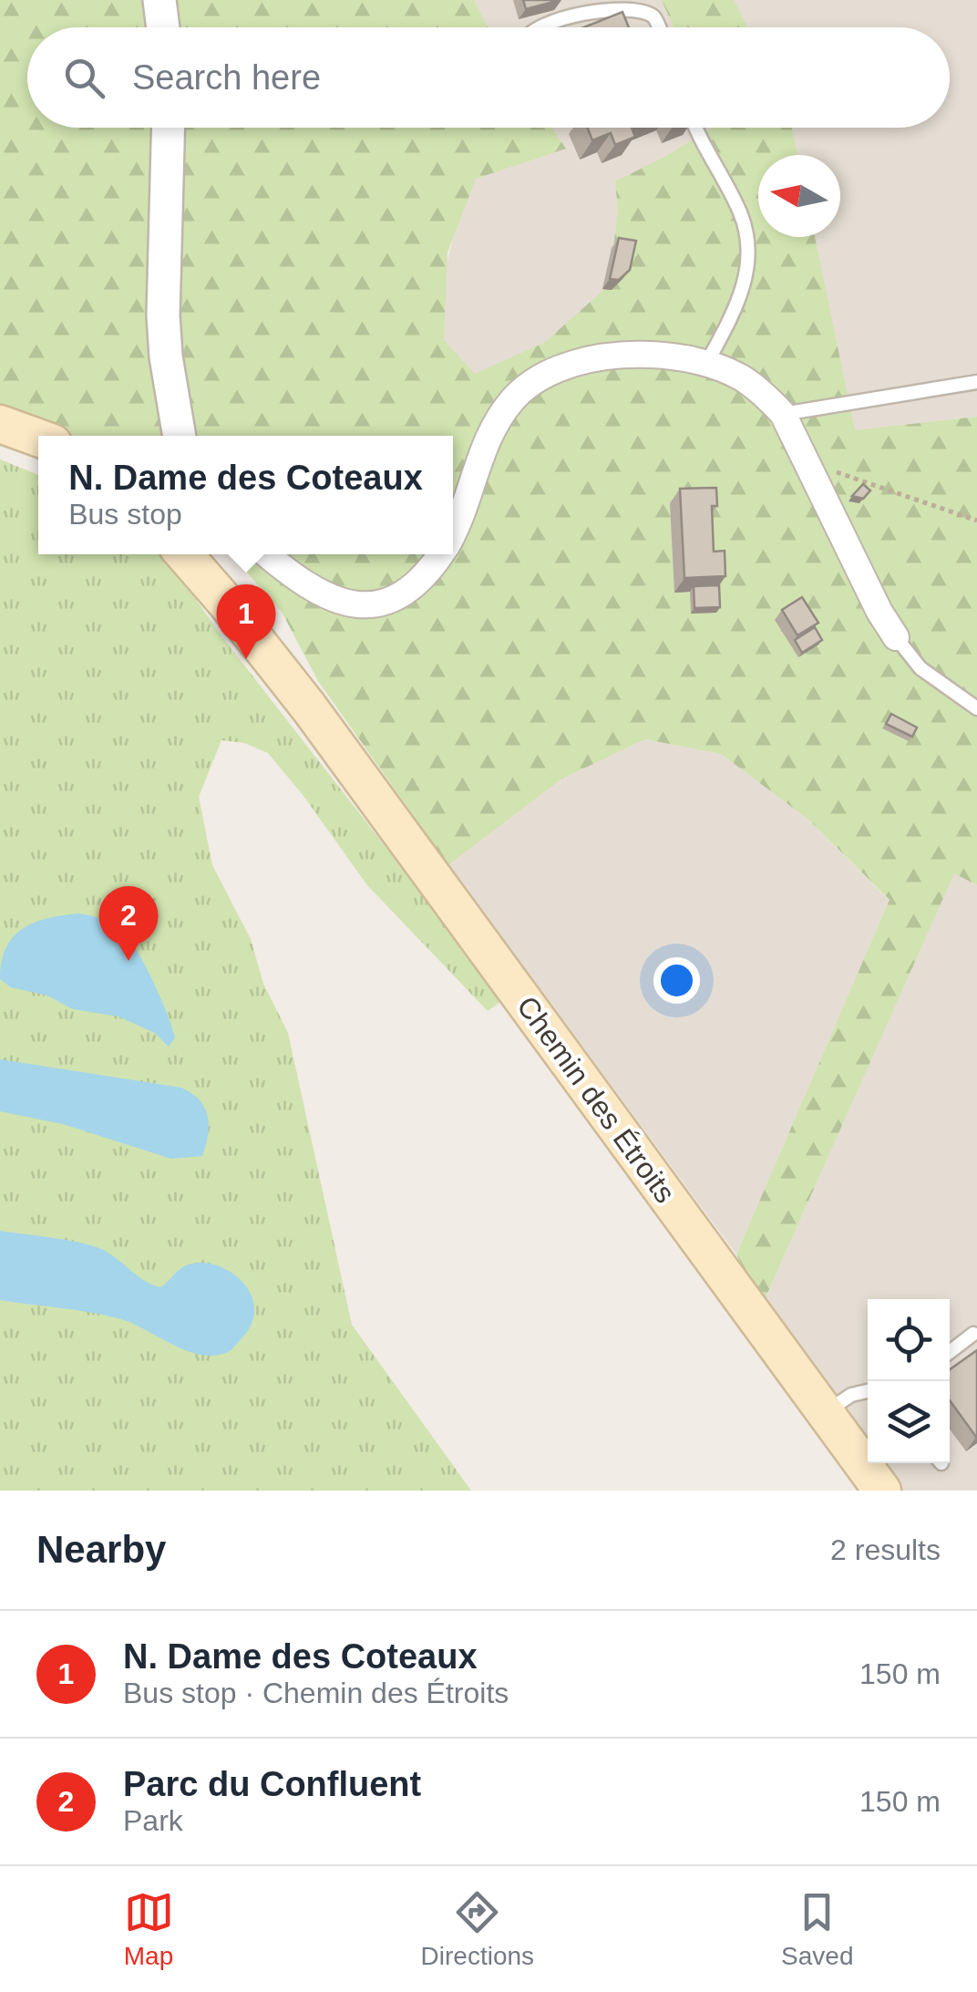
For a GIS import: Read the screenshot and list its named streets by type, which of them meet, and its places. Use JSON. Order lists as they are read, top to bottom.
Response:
{
  "streets": {
    "main road": ["Chemin des Étroits"]
  },
  "north": "left",
  "page": {
    "search": "Search here",
    "popup": ["N. Dame des Coteaux", "Bus stop"],
    "pins": ["1", "2"],
    "heading": ["Nearby", "2 results"],
    "list": [
      {
        "mark": "1",
        "name": "N. Dame des Coteaux",
        "note": "Bus stop · Chemin des Étroits",
        "value": "150 m"
      },
      {
        "mark": "2",
        "name": "Parc du Confluent",
        "note": "Park",
        "value": "150 m"
      }
    ],
    "nav": ["Map", "Directions", "Saved"]
  }
}
